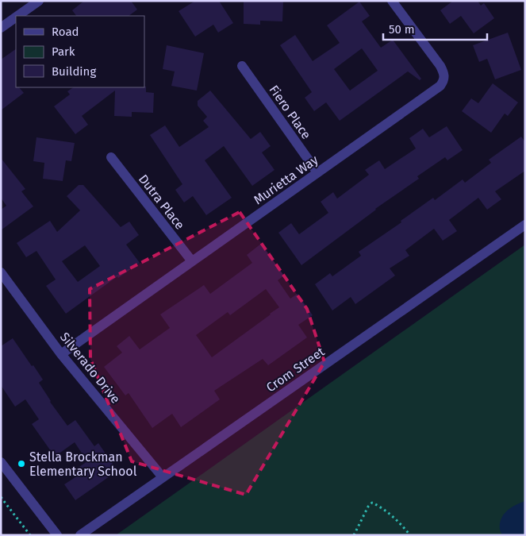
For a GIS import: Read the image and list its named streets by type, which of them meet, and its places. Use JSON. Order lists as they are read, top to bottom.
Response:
{
  "streets": {
    "street": [
      "Fiero Place",
      "Murietta Way",
      "Dutra Place",
      "Silverado Drive",
      "Crom Street"
    ]
  },
  "crossings": [
    ["Fiero Place", "Murietta Way"],
    ["Murietta Way", "Dutra Place"],
    ["Murietta Way", "Silverado Drive"],
    ["Silverado Drive", "Crom Street"]
  ],
  "places": ["Stella Brockman Elementary School"],
  "legend": ["Road", "Park", "Building"],
  "scale_bar": "50 m"
}
